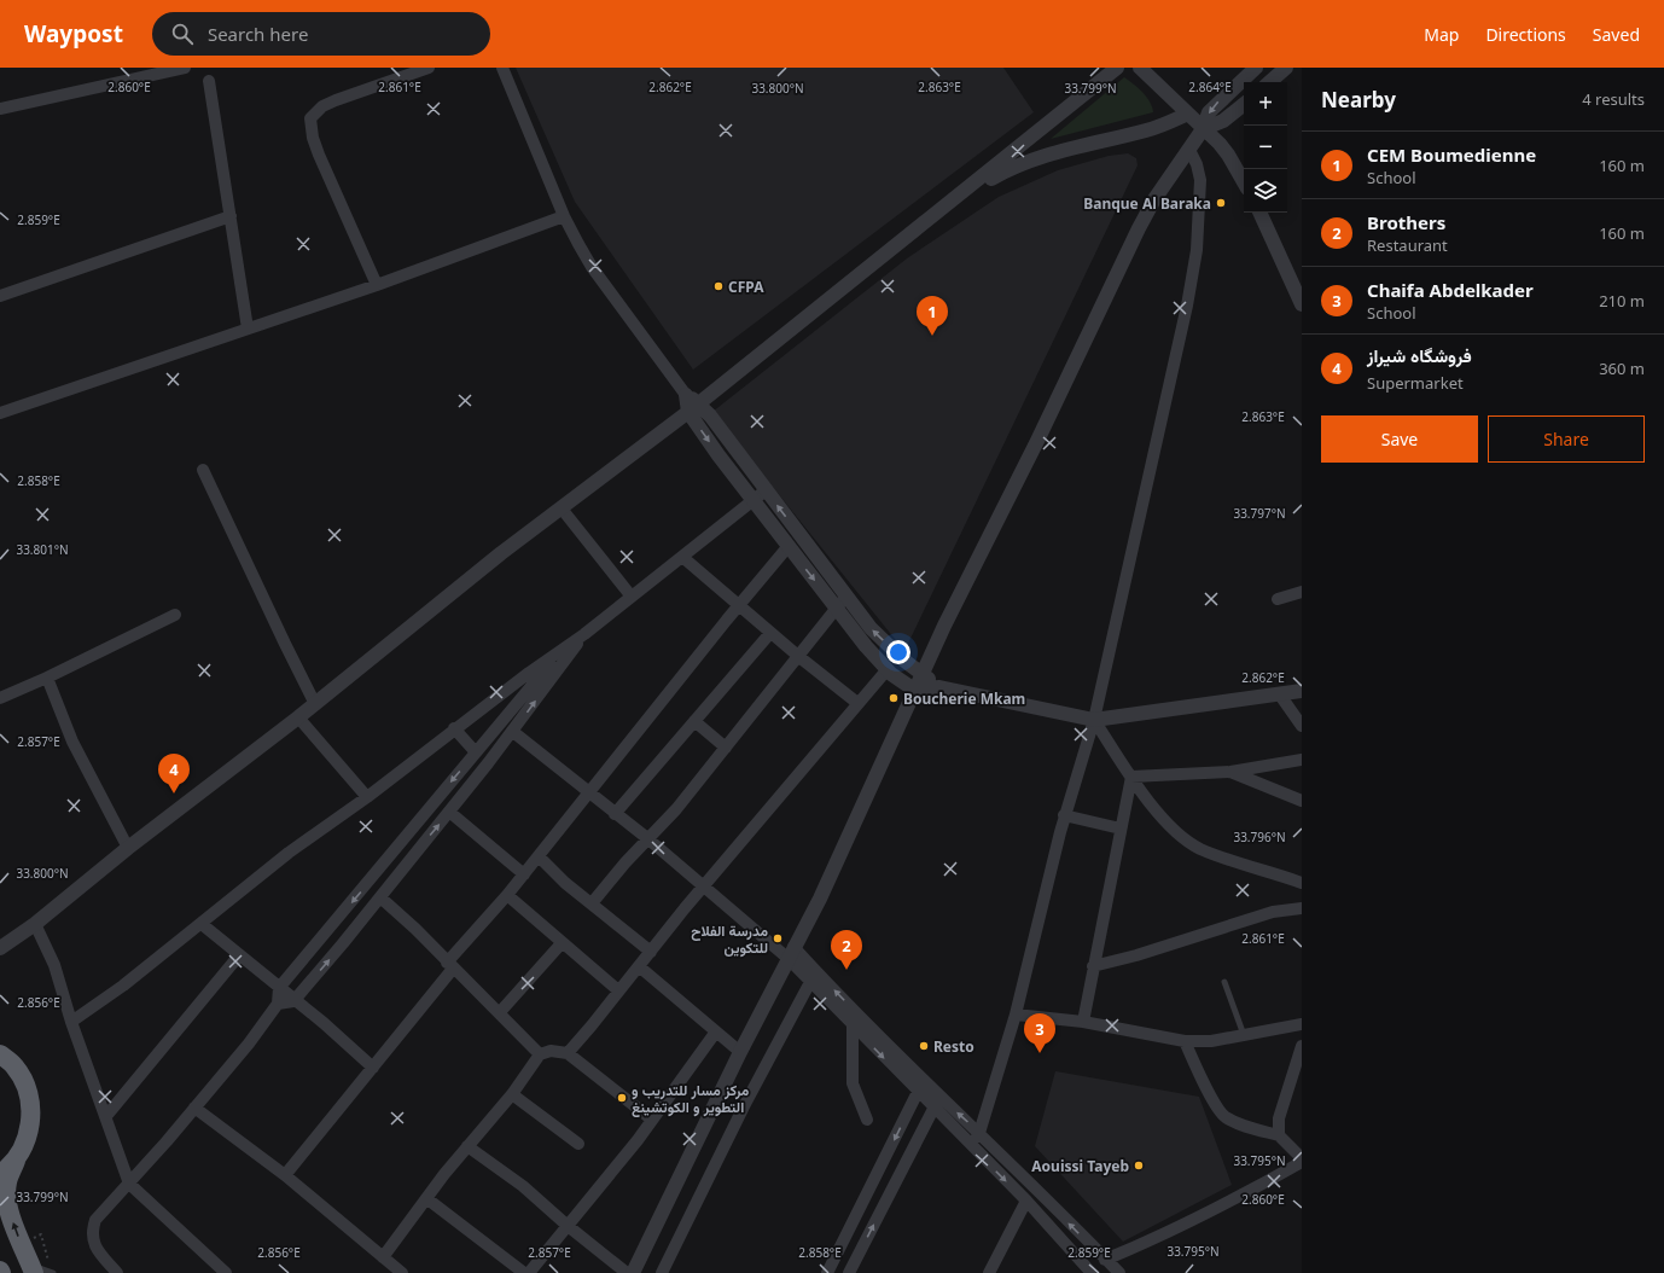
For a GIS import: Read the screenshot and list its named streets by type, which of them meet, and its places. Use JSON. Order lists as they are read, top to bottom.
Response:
{
  "places": [
    "Banque Al Baraka",
    "CFPA",
    "Boucherie Mkam",
    "مدرسة الفلاح للتكوين",
    "Resto",
    "مركز مسار للتدريب و التطوير و الكوتشينغ",
    "Aouissi Tayeb"
  ],
  "page": {
    "header": "Waypost",
    "search": "Search here",
    "nav": ["Map", "Directions", "Saved"],
    "heading": ["Nearby", "4 results"],
    "map_buttons": ["+", "−"],
    "list": [
      {
        "mark": "1",
        "name": "CEM Boumedienne",
        "note": "School",
        "value": "160 m"
      },
      {
        "mark": "2",
        "name": "Brothers",
        "note": "Restaurant",
        "value": "160 m"
      },
      {
        "mark": "3",
        "name": "Chaifa Abdelkader",
        "note": "School",
        "value": "210 m"
      },
      {
        "mark": "4",
        "name": "فروشگاه شيراز",
        "note": "Supermarket",
        "value": "360 m"
      }
    ],
    "pins": [
      "1",
      "4",
      "2",
      "3"
    ],
    "buttons": ["Save", "Share"]
  },
  "coordinates": [
    "2.860°E",
    "2.861°E",
    "2.862°E",
    "2.863°E",
    "2.864°E",
    "33.800°N",
    "33.799°N",
    "2.859°E",
    "2.858°E",
    "33.797°N",
    "33.801°N",
    "2.857°E",
    "33.796°N",
    "2.856°E",
    "33.795°N"
  ]
}
